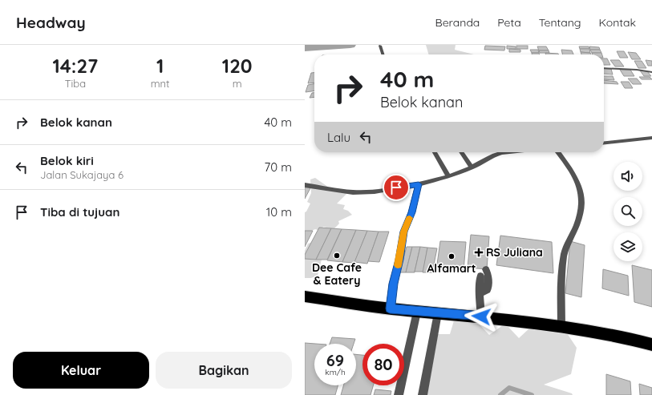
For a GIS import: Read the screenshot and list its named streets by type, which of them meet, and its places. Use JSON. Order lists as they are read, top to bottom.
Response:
{
  "places": {
    "health": ["RS Juliana"],
    "other": ["Dee Cafe & Eatery", "Alfamart"]
  },
  "page": {
    "header": "Headway",
    "nav": [
      "Beranda",
      "Peta",
      "Tentang",
      "Kontak"
    ],
    "eta": [
      "14:27",
      "Tiba",
      "1",
      "mnt",
      "120",
      "m"
    ],
    "turn": ["40 m", "Belok kanan"],
    "list": [
      {
        "name": "Belok kanan",
        "value": "40 m"
      },
      {
        "name": "Belok kiri",
        "note": "Jalan Sukajaya 6",
        "value": "70 m"
      },
      {
        "name": "Tiba di tujuan",
        "value": "10 m"
      }
    ],
    "then": "Lalu",
    "speed": "69 km/h",
    "limit": "80",
    "buttons": ["Keluar", "Bagikan"]
  }
}
